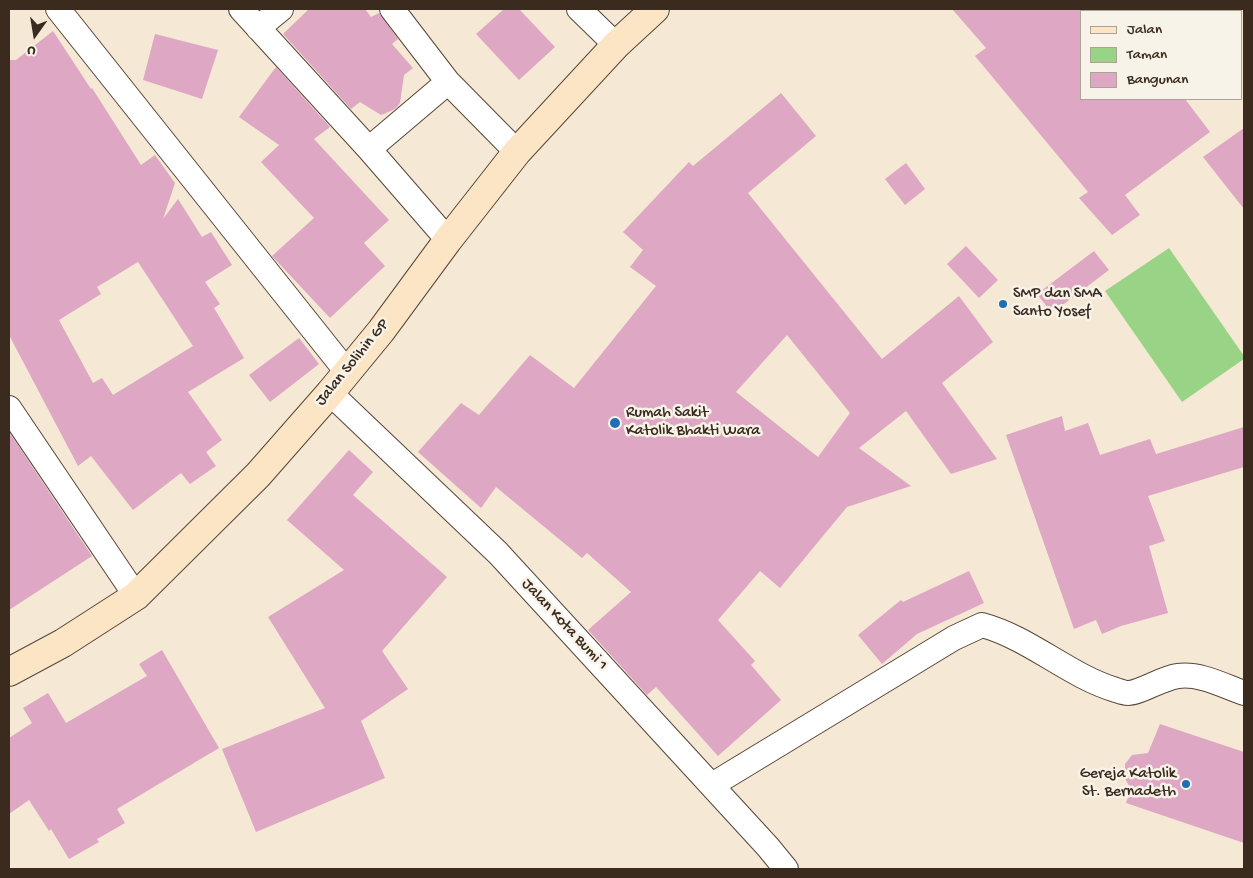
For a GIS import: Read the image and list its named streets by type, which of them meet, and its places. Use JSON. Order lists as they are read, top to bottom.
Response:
{
  "streets": {
    "main road": ["Jalan Solihin GP"],
    "street": ["Jalan Kota Bumi 1"]
  },
  "crossings": [
    ["Jalan Solihin GP", "Jalan Kota Bumi 1"]
  ],
  "places": ["SMP dan SMA Santo Yosef", "Rumah Sakit Katolik Bhakti Wara", "Gereja Katolik St. Bernadeth"],
  "legend": ["Jalan", "Taman", "Bangunan"],
  "north": "bottom"
}
